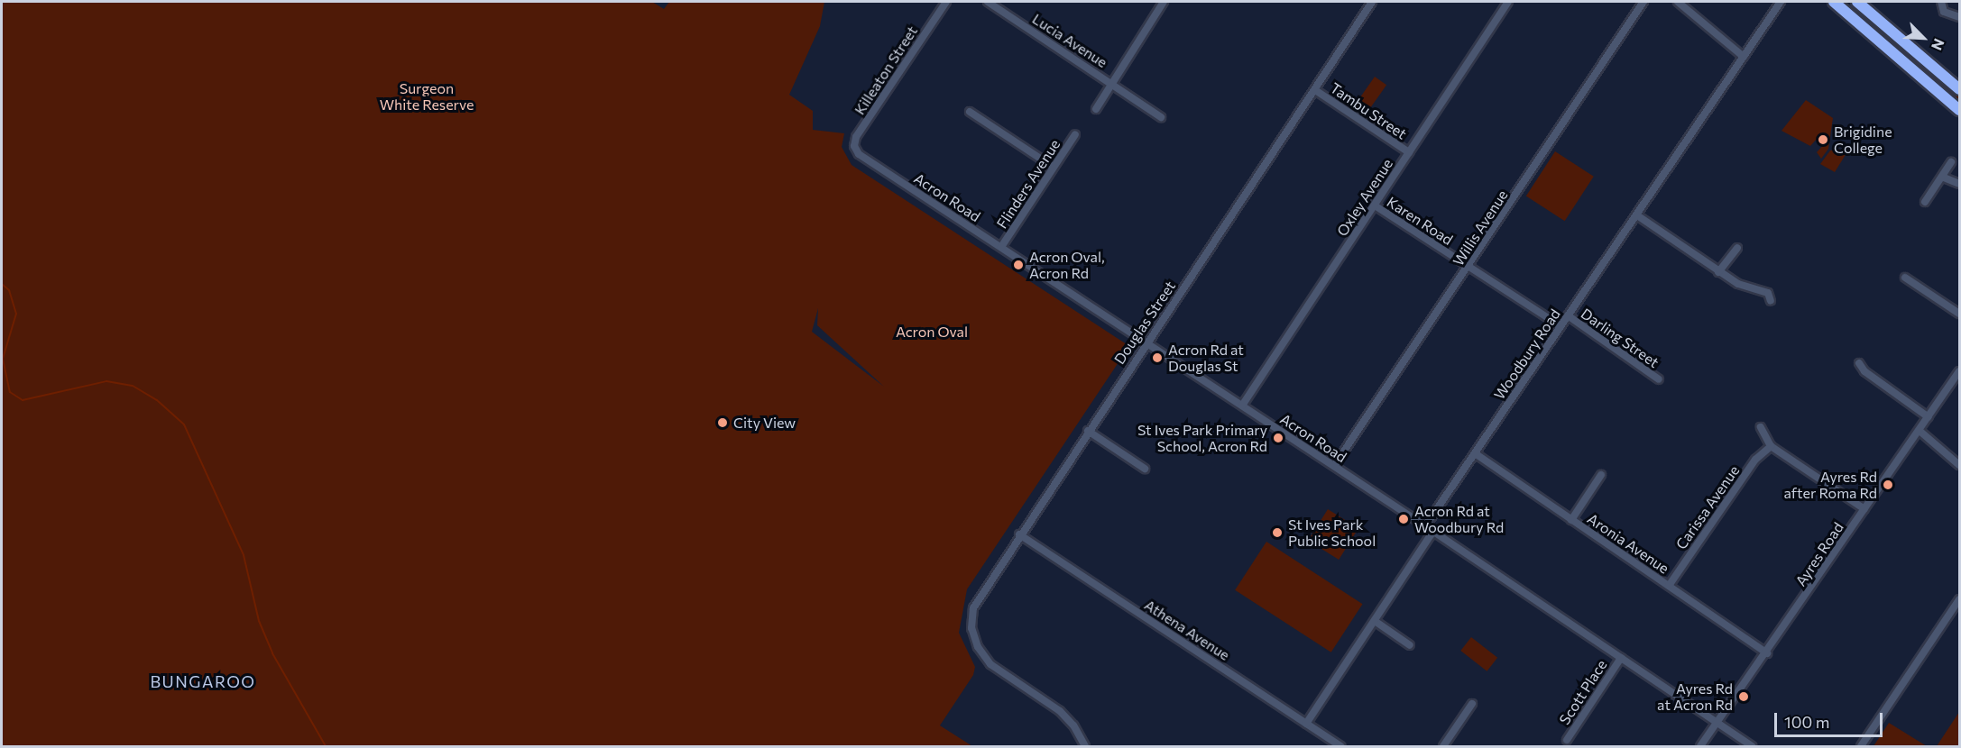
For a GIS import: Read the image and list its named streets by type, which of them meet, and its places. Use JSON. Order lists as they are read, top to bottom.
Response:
{
  "streets": {
    "street": [
      "Lucia Avenue",
      "Killeaton Street",
      "Tambu Street",
      "Flinders Avenue",
      "Acron Road",
      "Oxley Avenue",
      "Karen Road",
      "Willis Avenue",
      "Douglas Street",
      "Darling Street",
      "Woodbury Road",
      "Carissa Avenue",
      "Aronia Avenue",
      "Ayres Road",
      "Athena Avenue",
      "Scott Place"
    ]
  },
  "crossings": [
    ["Killeaton Street", "Acron Road"],
    ["Tambu Street", "Oxley Avenue"],
    ["Tambu Street", "Douglas Street"],
    ["Flinders Avenue", "Acron Road"],
    ["Acron Road", "Oxley Avenue"],
    ["Acron Road", "Willis Avenue"],
    ["Acron Road", "Douglas Street"],
    ["Acron Road", "Woodbury Road"],
    ["Acron Road", "Ayres Road"],
    ["Acron Road", "Scott Place"],
    ["Oxley Avenue", "Karen Road"],
    ["Karen Road", "Willis Avenue"],
    ["Karen Road", "Woodbury Road"],
    ["Douglas Street", "Athena Avenue"],
    ["Darling Street", "Woodbury Road"],
    ["Woodbury Road", "Aronia Avenue"],
    ["Woodbury Road", "Athena Avenue"],
    ["Carissa Avenue", "Aronia Avenue"],
    ["Aronia Avenue", "Ayres Road"]
  ],
  "districts": ["BUNGAROO"],
  "parks": ["Surgeon White Reserve", "Acron Oval"],
  "places": [
    "Brigidine College",
    "Acron Oval, Acron Rd",
    "Acron Rd at Douglas St",
    "City View",
    "St Ives Park Primary School, Acron Rd",
    "Ayres Rd after Roma Rd",
    "Acron Rd at Woodbury Rd",
    "St Ives Park Public School",
    "Ayres Rd at Acron Rd"
  ],
  "scale_bar": "100 m",
  "north": "bottom right"
}
